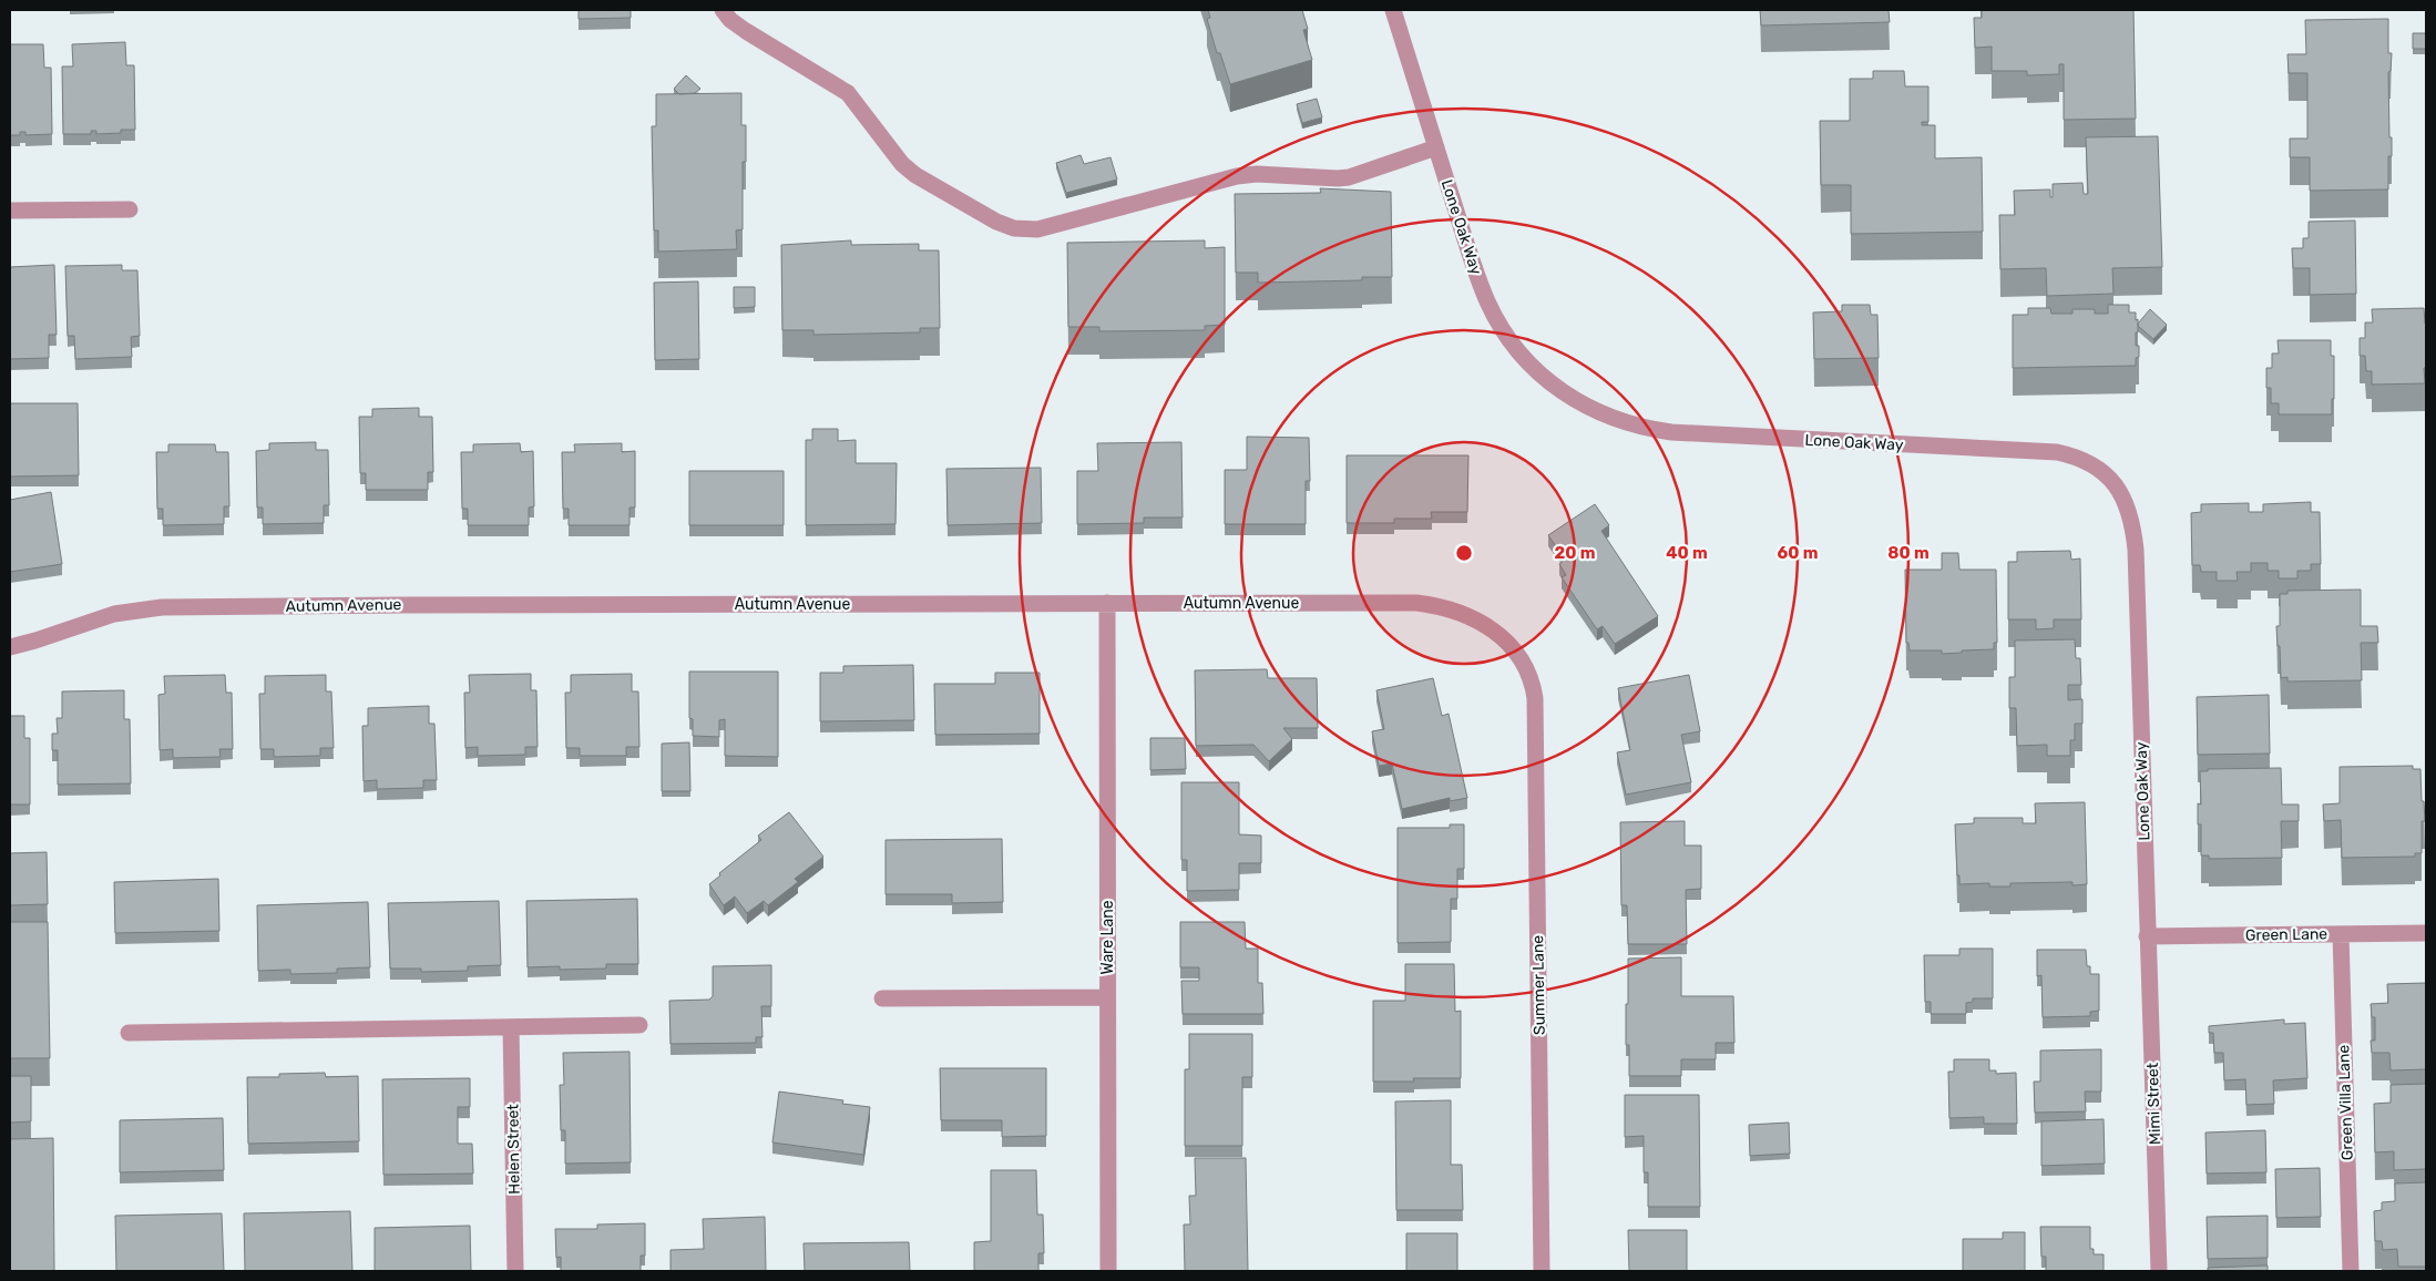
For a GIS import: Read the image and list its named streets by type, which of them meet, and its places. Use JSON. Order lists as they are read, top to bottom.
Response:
{
  "streets": {
    "street": [
      "Lone Oak Way",
      "Autumn Avenue",
      "Green Lane",
      "Ware Lane",
      "Summer Lane",
      "Green Villa Lane",
      "Mimi Street",
      "Helen Street"
    ]
  },
  "crossings": [
    ["Lone Oak Way", "Green Lane"],
    ["Lone Oak Way", "Mimi Street"],
    ["Autumn Avenue", "Ware Lane"],
    ["Autumn Avenue", "Summer Lane"],
    ["Green Lane", "Green Villa Lane"],
    ["Green Lane", "Mimi Street"]
  ],
  "rings": [
    "20 m",
    "40 m",
    "60 m",
    "80 m"
  ]
}
